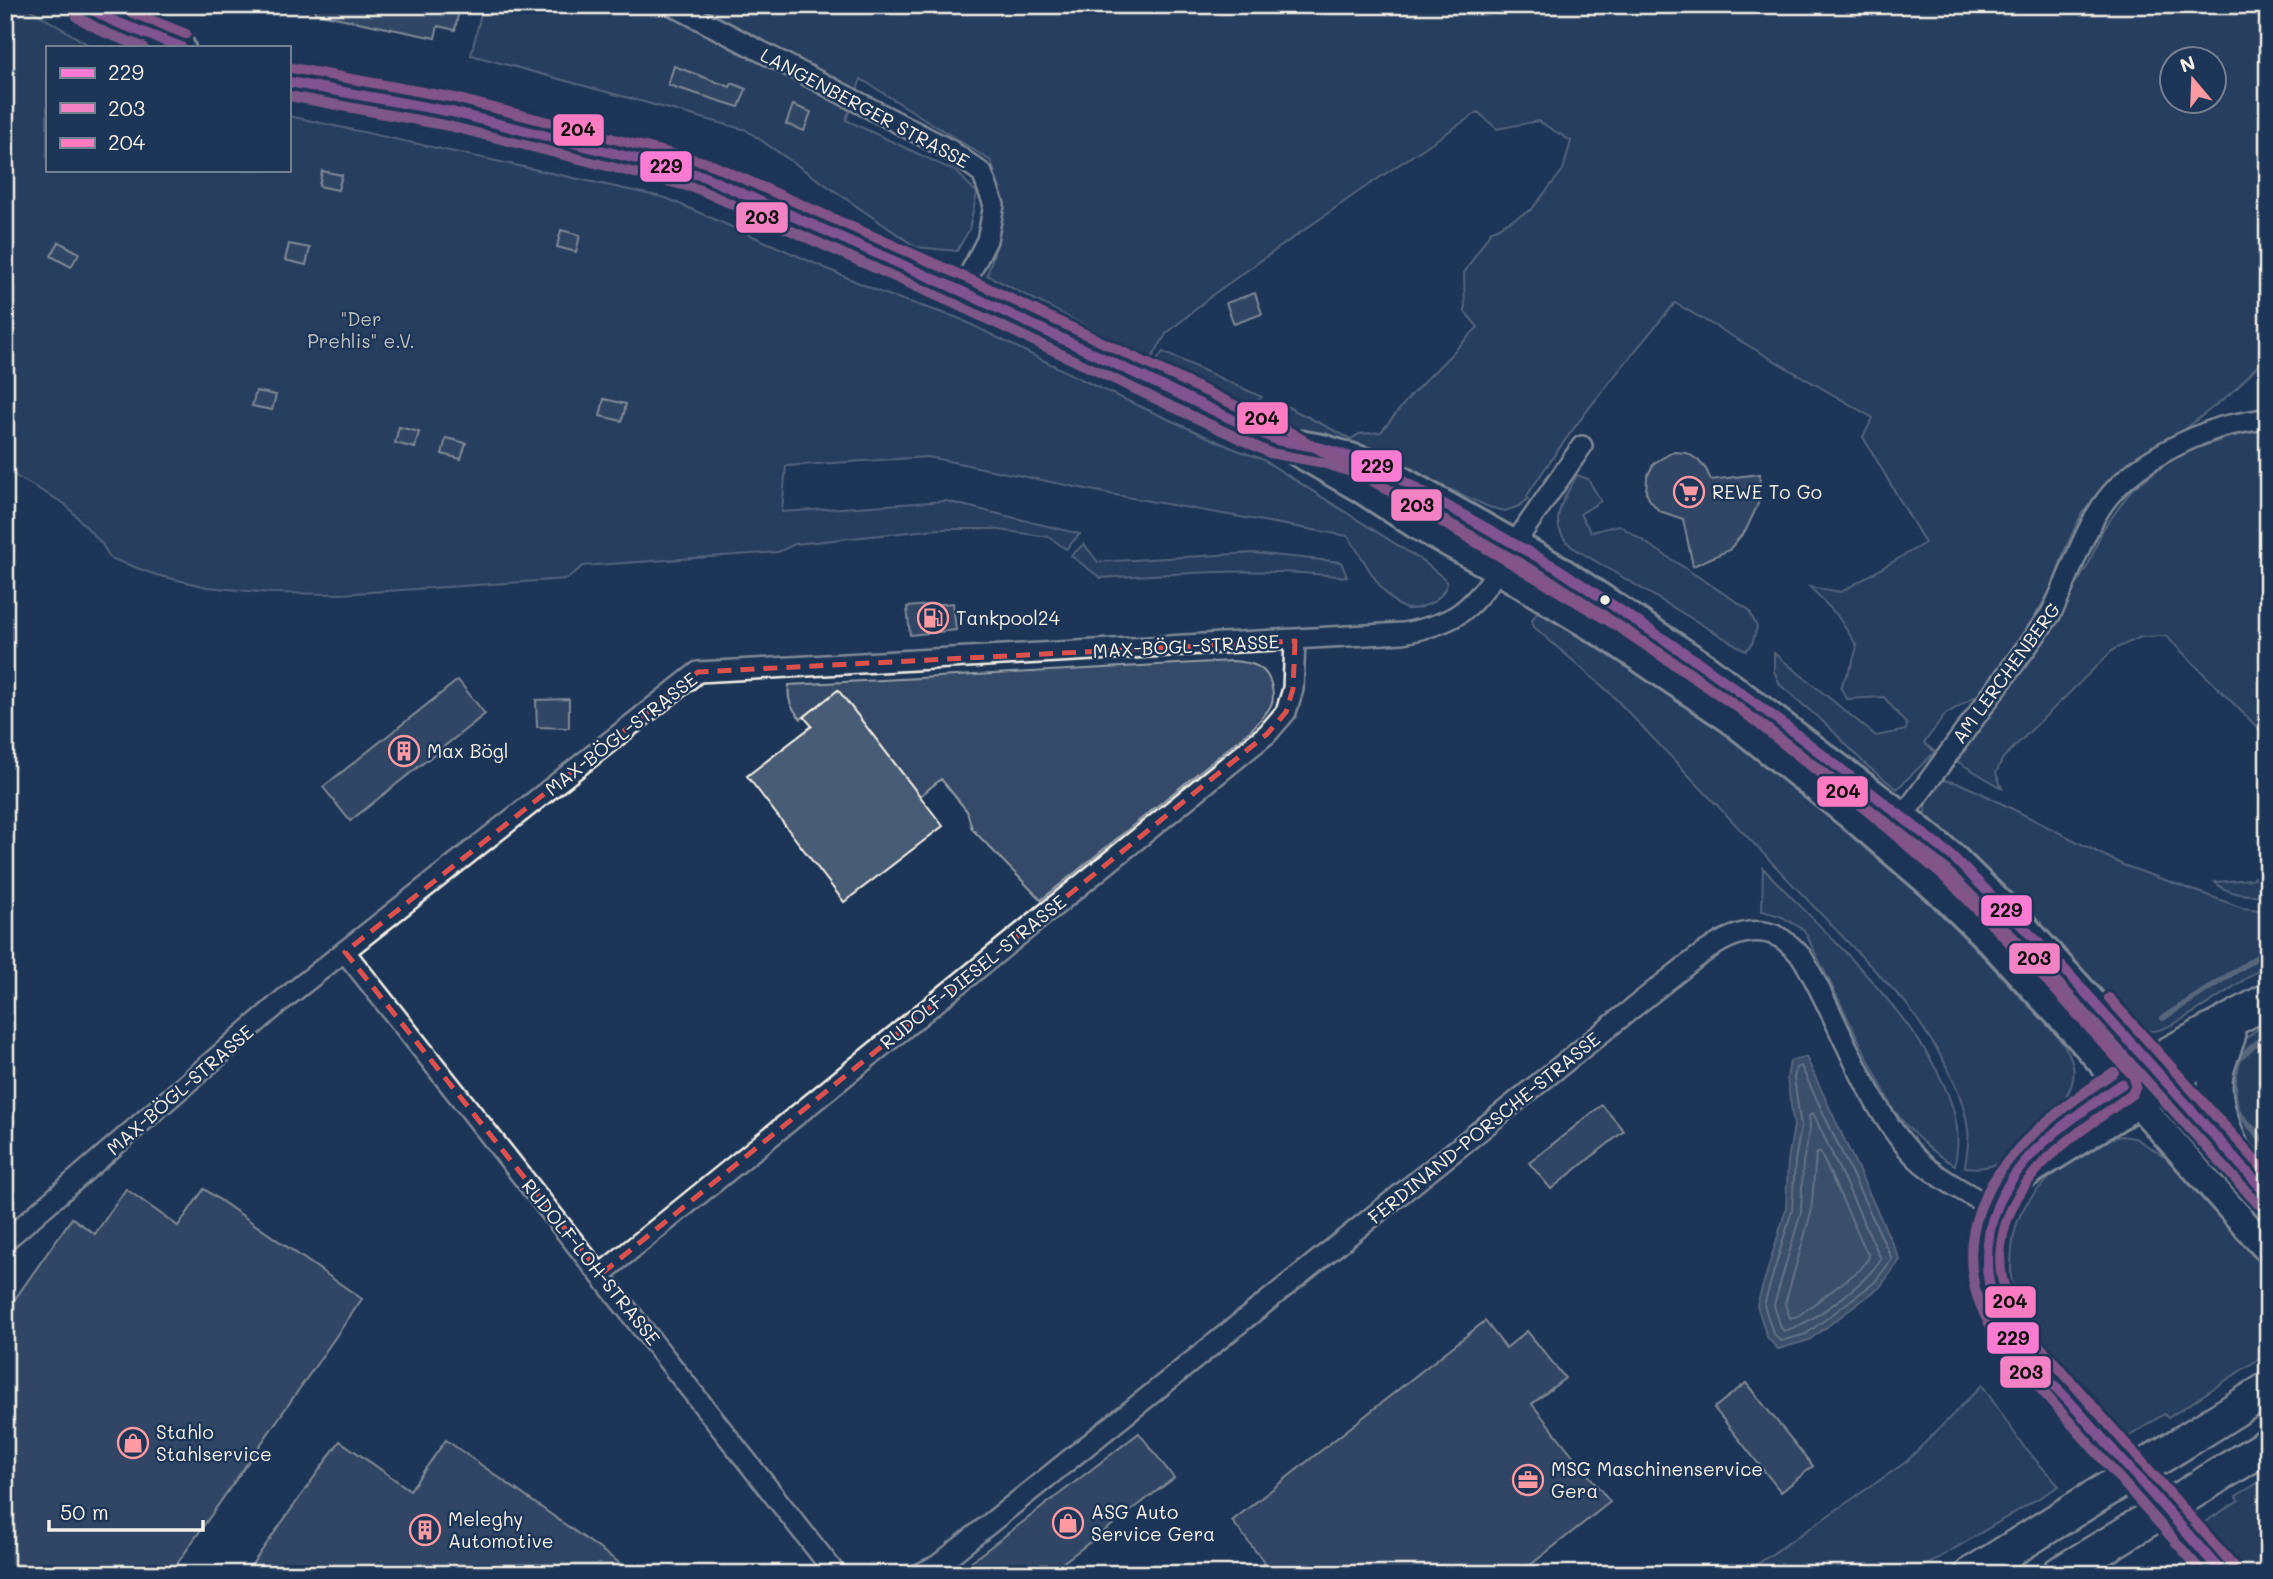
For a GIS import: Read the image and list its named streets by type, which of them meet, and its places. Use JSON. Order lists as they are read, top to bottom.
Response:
{
  "streets": {
    "street": [
      "LANGENBERGER STRASSE",
      "MAX-BÖGL-STRASSE",
      "AM LERCHENBERG",
      "RUDOLF-DIESEL-STRASSE",
      "FERDINAND-PORSCHE-STRASSE",
      "RUDOLF-LOH-STRASSE"
    ]
  },
  "crossings": [
    ["MAX-BÖGL-STRASSE", "RUDOLF-DIESEL-STRASSE"],
    ["MAX-BÖGL-STRASSE", "RUDOLF-LOH-STRASSE"],
    ["RUDOLF-DIESEL-STRASSE", "RUDOLF-LOH-STRASSE"]
  ],
  "parks": ["\"Der Prehlis\" e.V."],
  "places": {
    "supermarket": ["REWE To Go"],
    "fuel station": ["Tankpool24"],
    "building": ["Max Bögl", "Meleghy Automotive"],
    "shop": ["Stahlo Stahlservice", "ASG Auto Service Gera"],
    "office": ["MSG Maschinenservice Gera"]
  },
  "lines": ["transit line 229", "transit line 204", "transit line 203"],
  "legend": ["229", "203", "204"],
  "scale_bar": "50 m",
  "north": "top"
}
